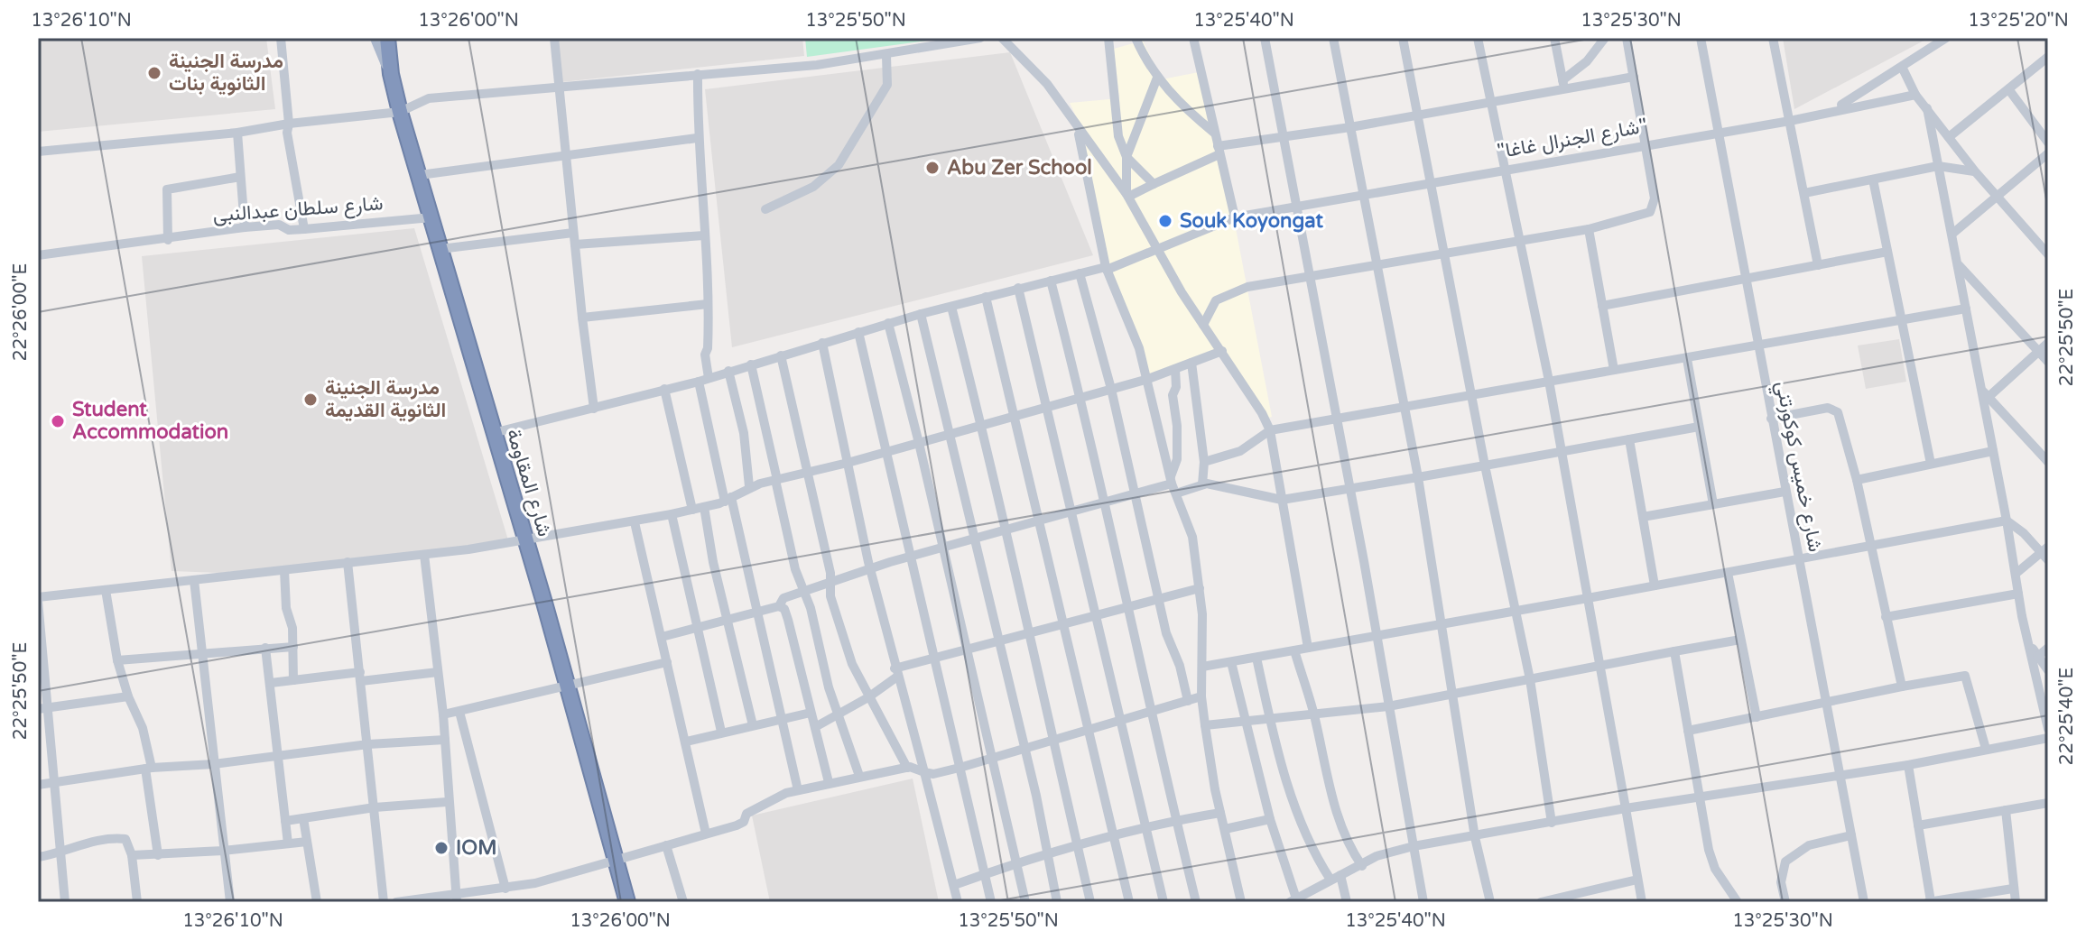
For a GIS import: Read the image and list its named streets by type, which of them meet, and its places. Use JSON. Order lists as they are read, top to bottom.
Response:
{
  "streets": {
    "highway": ["شارع المقاومة"],
    "street": ["\"شارع الجنرال غاغا\"", "شارع سلطان عبدالنبى", "شارع خميس كوكورتني"]
  },
  "crossings": [
    ["\"شارع الجنرال غاغا\"", "شارع خميس كوكورتني"],
    ["\"شارع الجنرال غاغا\"", "شارع المقاومة"],
    ["شارع سلطان عبدالنبى", "شارع المقاومة"]
  ],
  "places": [
    "مدرسة الجنينة الثانوية بنات",
    "Abu Zer School",
    "Souk Koyongat",
    "مدرسة الجنينة الثانوية القديمة",
    "Student Accommodation",
    "IOM"
  ],
  "coordinates": [
    "13°26'10\"N",
    "13°26'00\"N",
    "13°25'50\"N",
    "13°25'40\"N",
    "13°25'30\"N",
    "13°25'20\"N",
    "22°26'00\"E",
    "22°25'50\"E",
    "22°25'40\"E"
  ]
}
